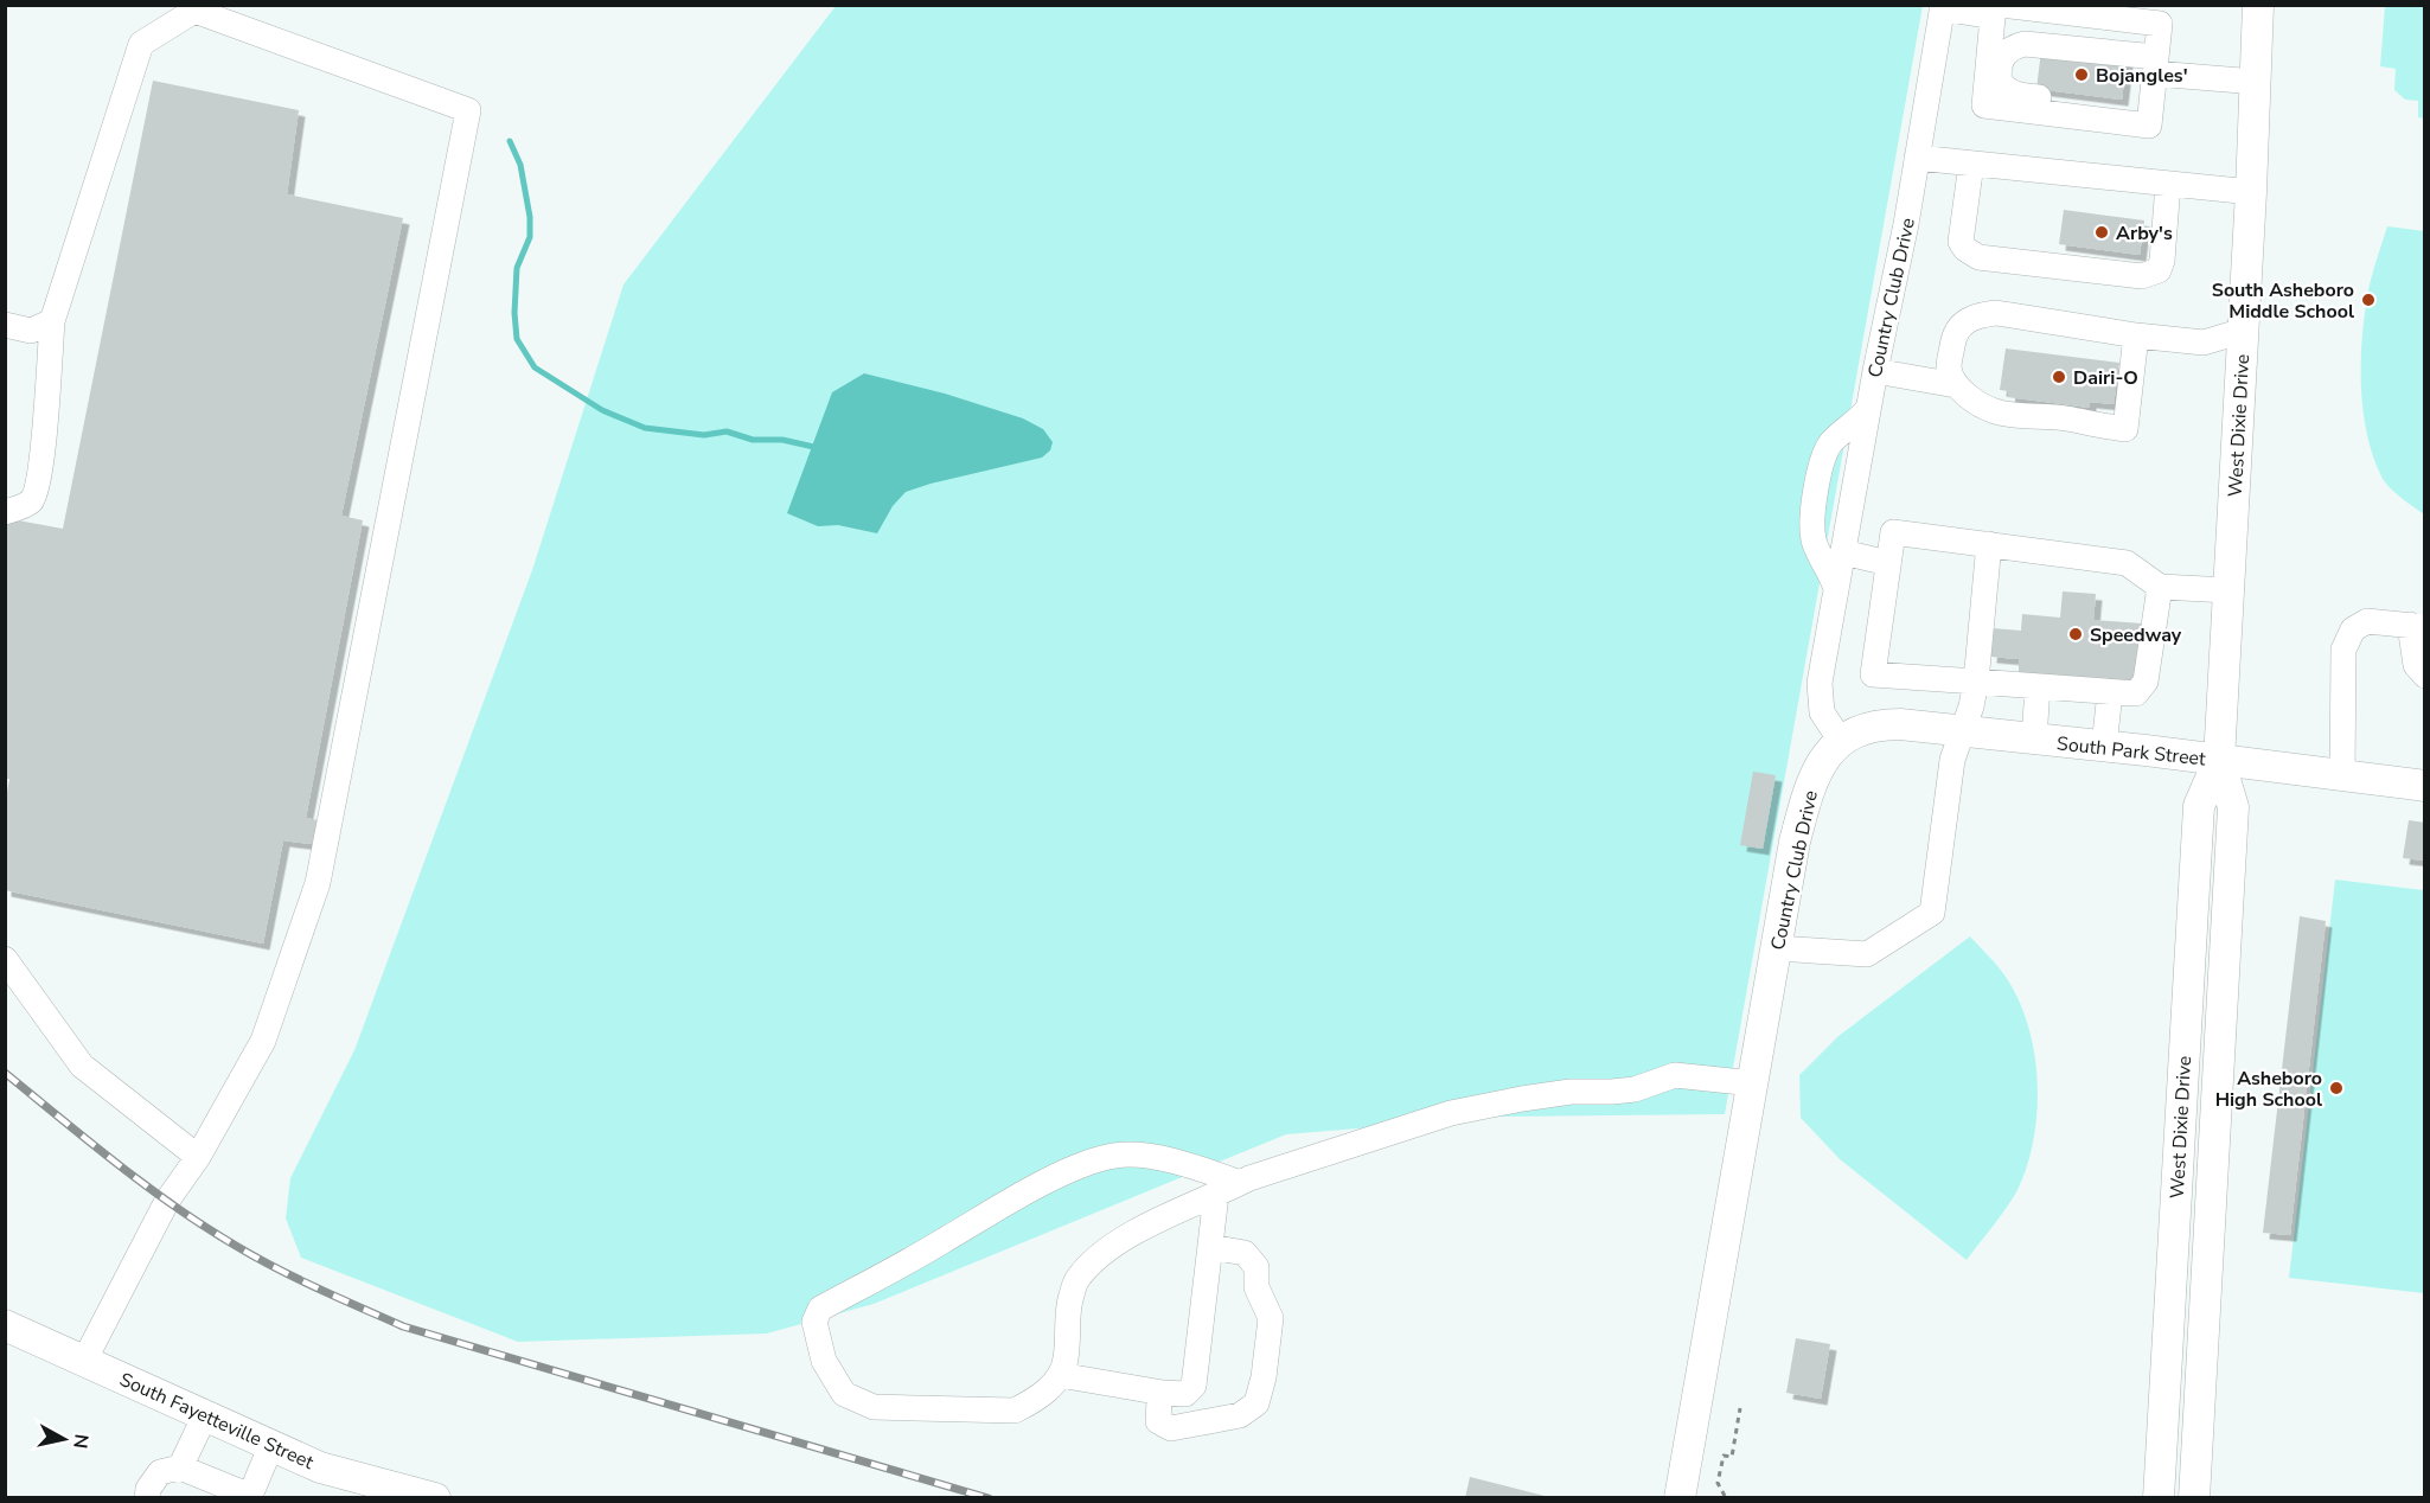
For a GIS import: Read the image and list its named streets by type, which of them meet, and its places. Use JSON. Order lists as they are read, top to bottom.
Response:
{
  "streets": {
    "main road": [
      "Country Club Drive",
      "West Dixie Drive",
      "South Park Street",
      "South Fayetteville Street"
    ]
  },
  "crossings": [
    ["Country Club Drive", "South Park Street"],
    ["West Dixie Drive", "South Park Street"]
  ],
  "places": [
    "Bojangles'",
    "Arby's",
    "South Asheboro Middle School",
    "Dairi-O",
    "Speedway",
    "Asheboro High School"
  ],
  "north": "right"
}
